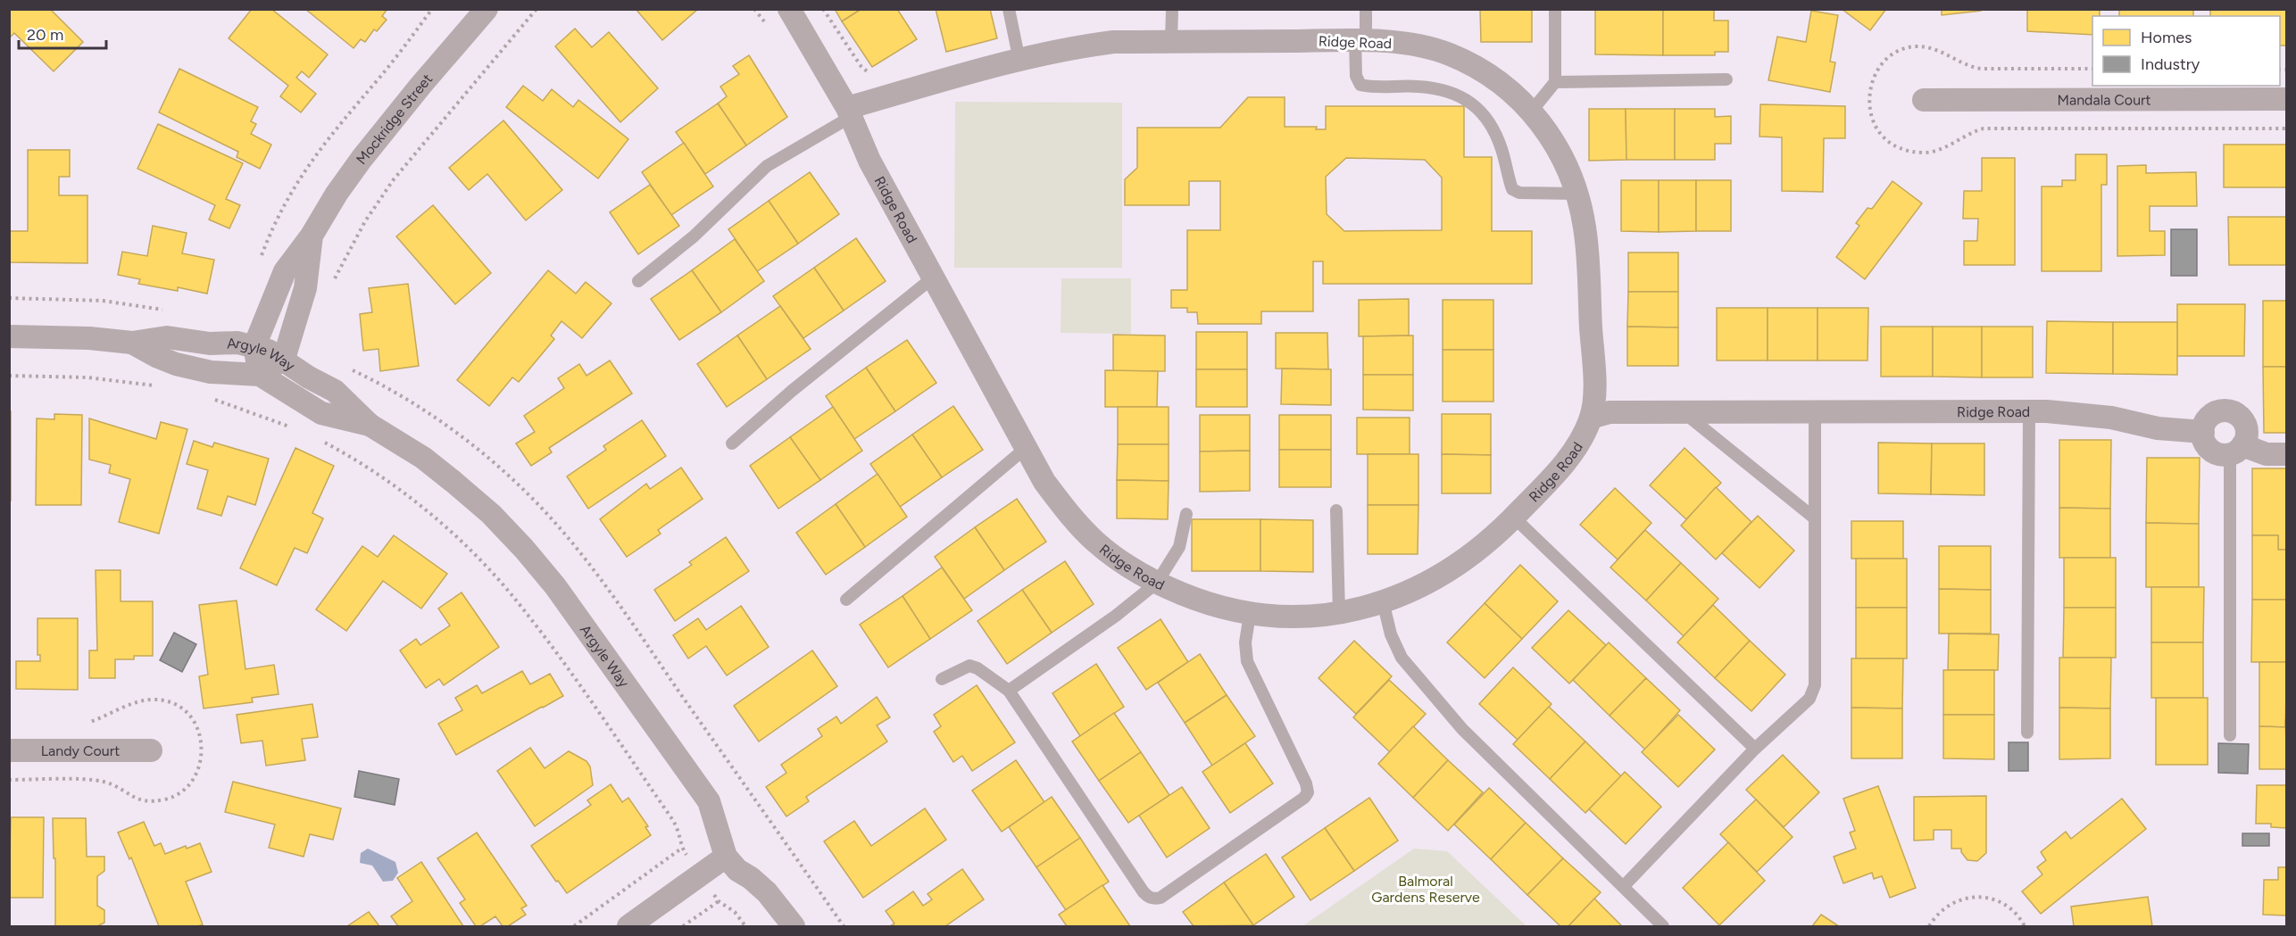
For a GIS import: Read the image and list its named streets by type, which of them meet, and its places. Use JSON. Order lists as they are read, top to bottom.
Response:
{
  "streets": {
    "street": [
      "Ridge Road",
      "Mandala Court",
      "Mockridge Street",
      "Argyle Way",
      "Landy Court"
    ]
  },
  "crossings": [
    ["Mockridge Street", "Argyle Way"]
  ],
  "parks": ["Balmoral Gardens Reserve"],
  "legend": ["Homes", "Industry"],
  "scale_bar": "20 m"
}
